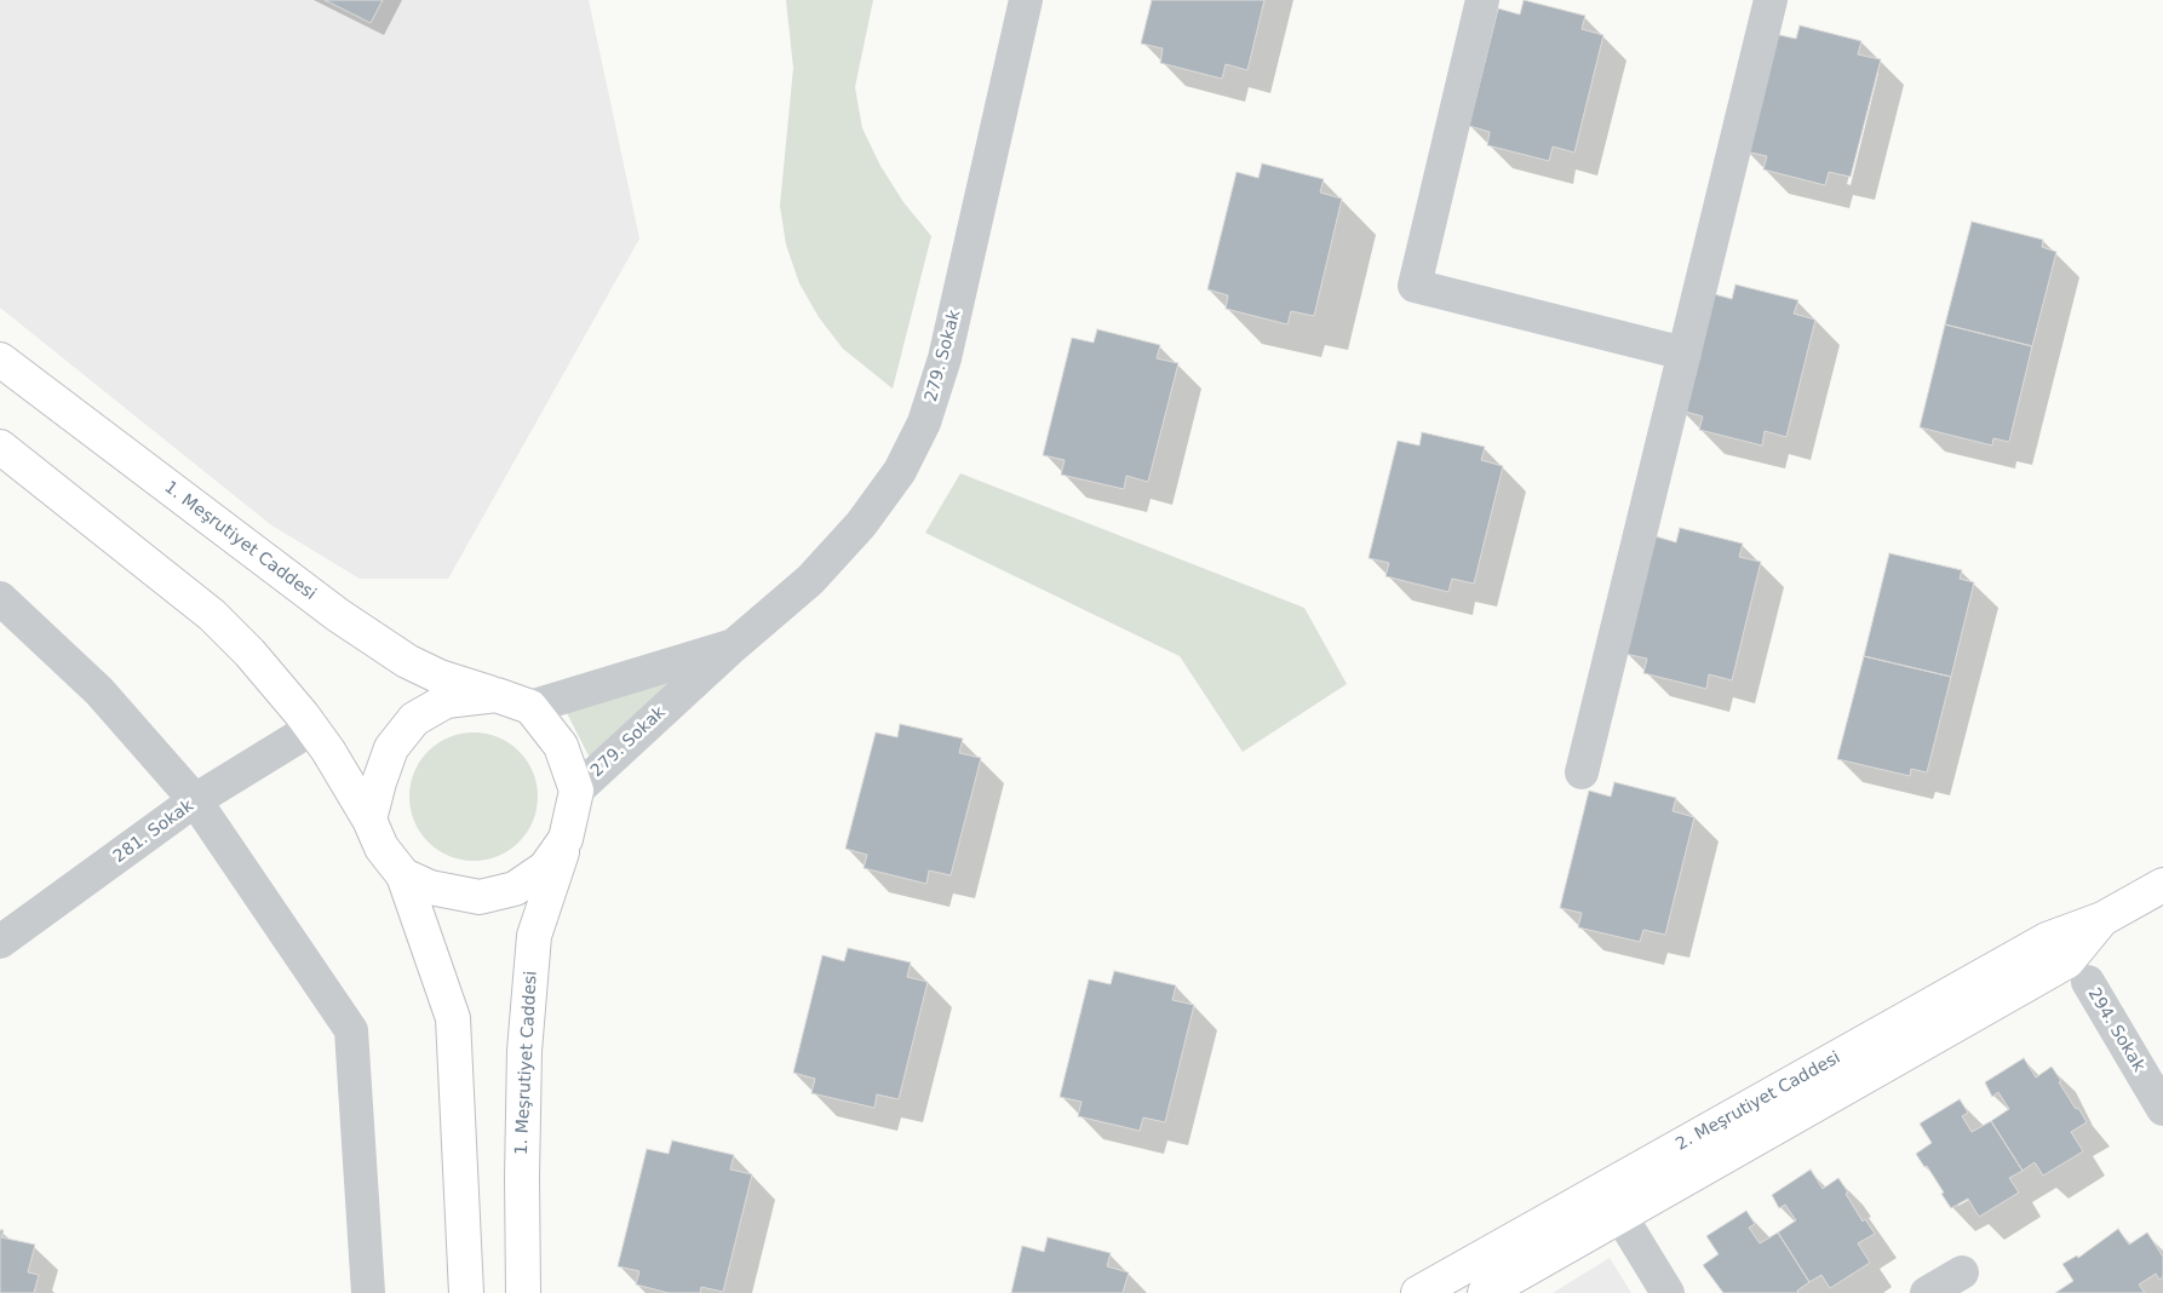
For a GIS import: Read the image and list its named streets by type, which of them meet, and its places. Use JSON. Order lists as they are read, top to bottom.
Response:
{
  "streets": {
    "main road": ["1. Meşrutiyet Caddesi", "2. Meşrutiyet Caddesi"],
    "street": ["279. Sokak", "281. Sokak", "294. Sokak"]
  },
  "crossings": [
    ["279. Sokak", "1. Meşrutiyet Caddesi"]
  ]
}
